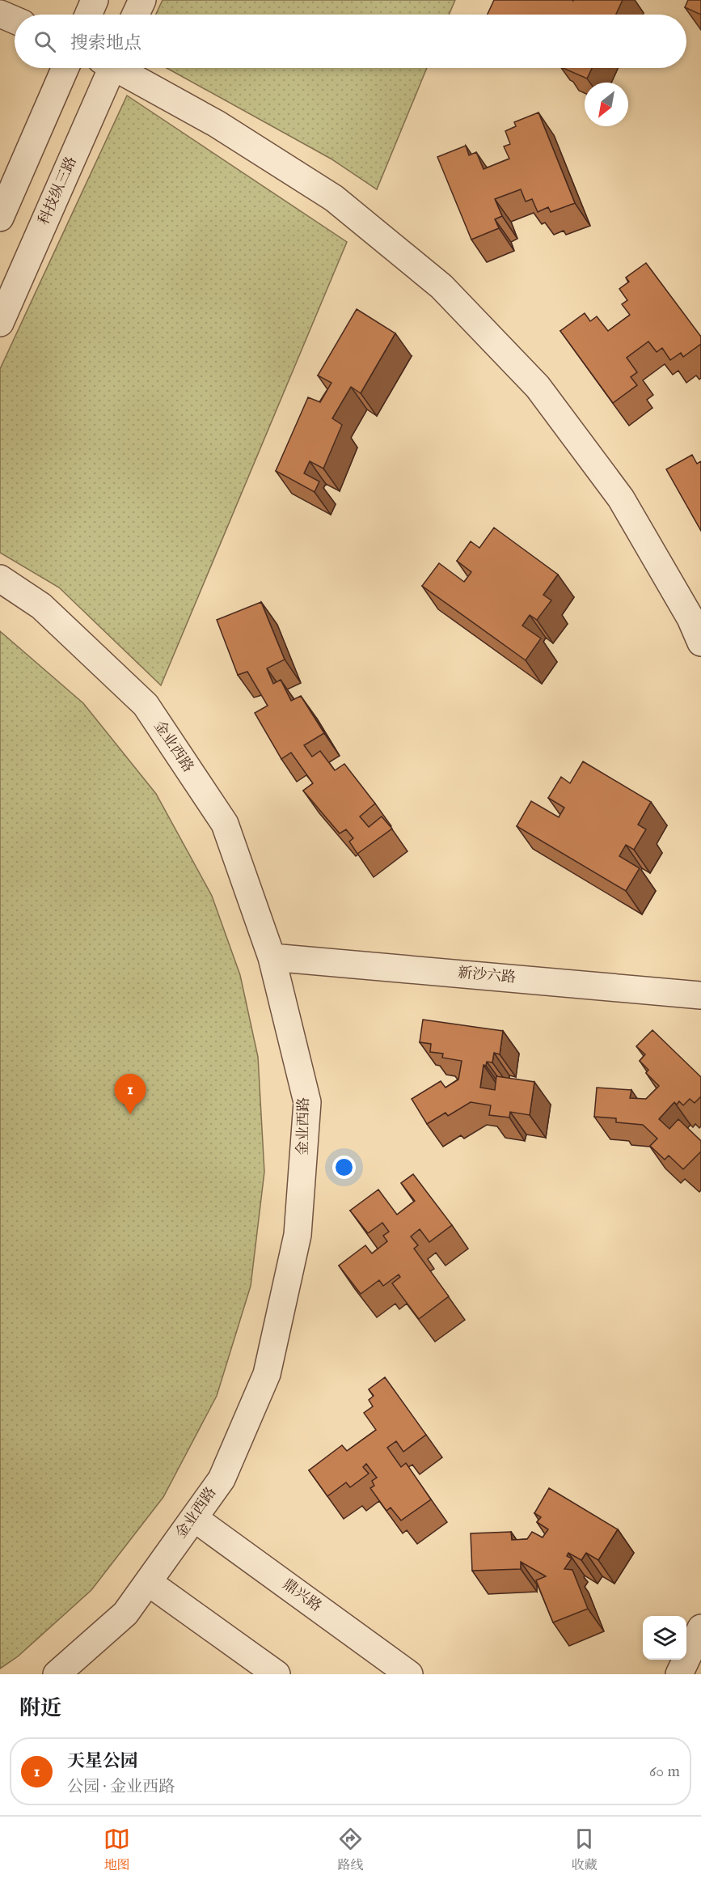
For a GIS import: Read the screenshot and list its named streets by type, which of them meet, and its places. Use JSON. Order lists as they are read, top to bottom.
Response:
{
  "streets": {
    "street": [
      "科技纵三路",
      "金业西路",
      "新沙六路",
      "鼎兴路"
    ]
  },
  "crossings": [
    ["金业西路", "新沙六路"],
    ["金业西路", "鼎兴路"]
  ],
  "north": "bottom left",
  "page": {
    "search": "搜索地点",
    "pins": "1",
    "heading": "附近",
    "list": [
      {
        "mark": "1",
        "name": "天星公园",
        "note": "公园 · 金业西路",
        "value": "60 m"
      }
    ],
    "nav": ["地图", "路线", "收藏"]
  }
}
